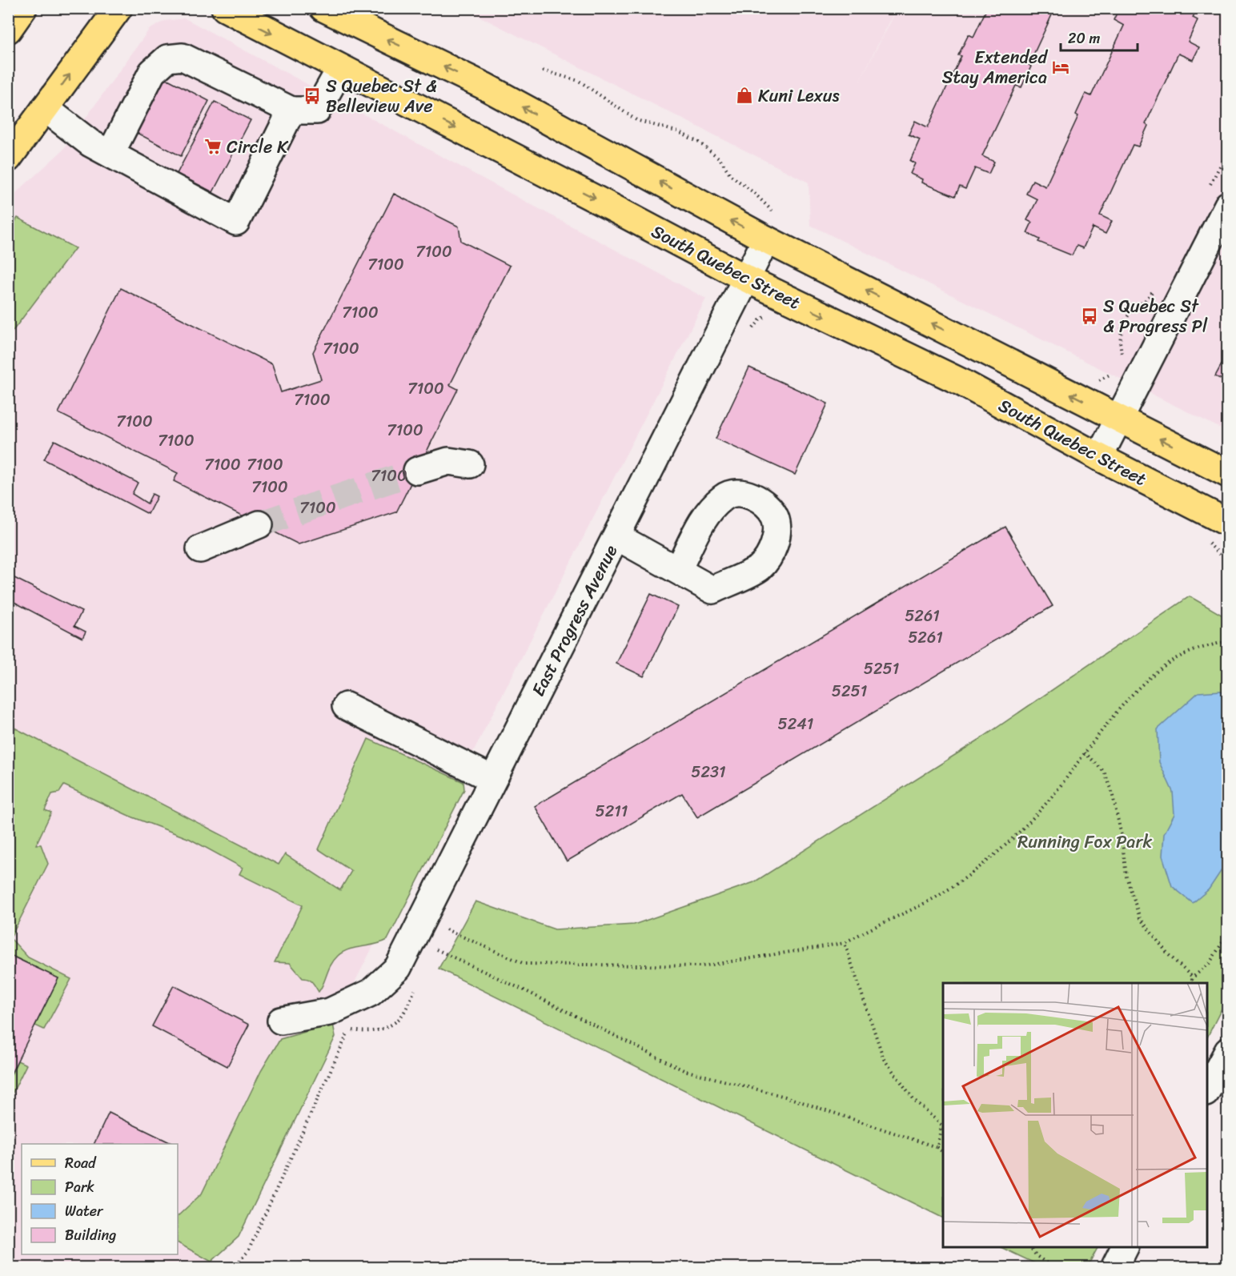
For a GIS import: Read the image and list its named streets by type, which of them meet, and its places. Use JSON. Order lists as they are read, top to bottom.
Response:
{
  "streets": {
    "main road": ["South Quebec Street"],
    "street": ["East Progress Avenue"]
  },
  "crossings": [
    ["South Quebec Street", "East Progress Avenue"]
  ],
  "parks": ["Running Fox Park"],
  "places": {
    "hotel": ["Extended Stay America"],
    "shop": ["Kuni Lexus"],
    "bus stop": ["S Quebec St & Belleview Ave", "S Quebec St & Progress Pl"],
    "supermarket": ["Circle K"]
  },
  "house_numbers": [
    "7100",
    "7100",
    "7100",
    "7100",
    "7100",
    "7100",
    "7100",
    "7100",
    "7100",
    "7100",
    "7100",
    "7100",
    "7100",
    "7100",
    "5261",
    "5261",
    "5251",
    "5251",
    "5241",
    "5231",
    "5211"
  ],
  "legend": [
    "Road",
    "Park",
    "Water",
    "Building"
  ],
  "scale_bar": "20 m"
}
